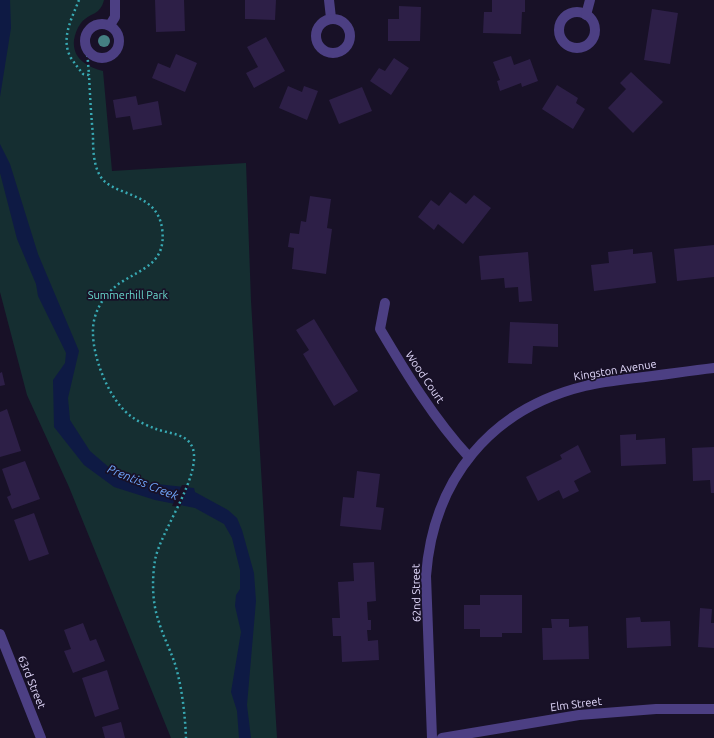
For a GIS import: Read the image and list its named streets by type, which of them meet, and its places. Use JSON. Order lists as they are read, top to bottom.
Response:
{
  "streets": {
    "street": [
      "Kingston Avenue",
      "Wood Court",
      "62nd Street",
      "63rd Street",
      "Elm Street"
    ]
  },
  "crossings": [
    ["Kingston Avenue", "Wood Court"],
    ["Kingston Avenue", "62nd Street"],
    ["Wood Court", "62nd Street"]
  ],
  "water": ["Prentiss Creek"],
  "parks": ["Summerhill Park"]
}
